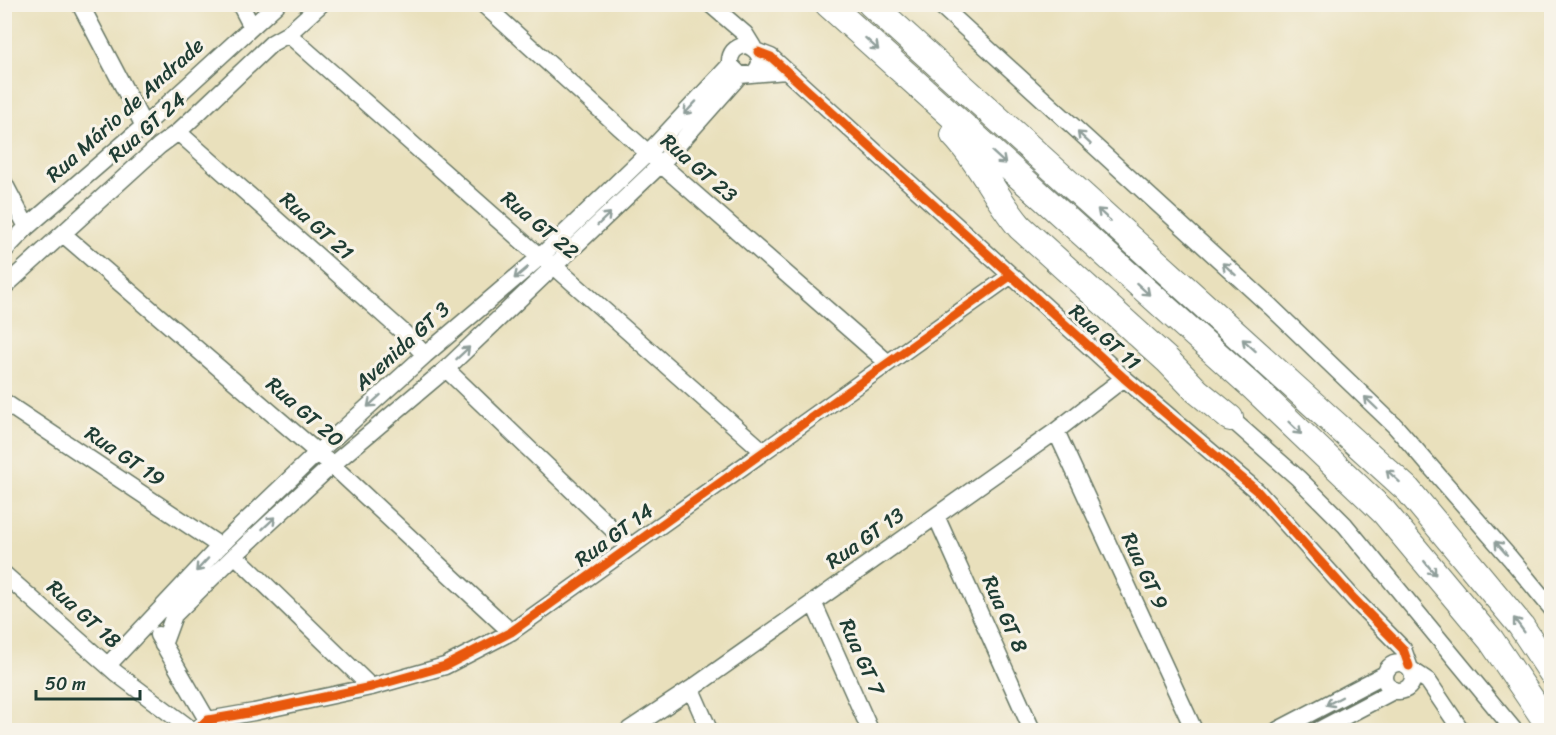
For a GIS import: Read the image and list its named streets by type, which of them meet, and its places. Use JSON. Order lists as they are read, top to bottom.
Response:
{
  "streets": {
    "street": [
      "Rua Mário de Andrade",
      "Rua GT 24",
      "Rua GT 23",
      "Rua GT 22",
      "Rua GT 21",
      "Rua GT 11",
      "Avenida GT 3",
      "Rua GT 20",
      "Rua GT 19",
      "Rua GT 14",
      "Rua GT 13",
      "Rua GT 9",
      "Rua GT 18",
      "Rua GT 8",
      "Rua GT 7"
    ]
  },
  "crossings": [
    ["Rua GT 24", "Rua GT 22"],
    ["Rua GT 24", "Rua GT 21"],
    ["Rua GT 24", "Rua GT 20"],
    ["Rua GT 23", "Avenida GT 3"],
    ["Rua GT 23", "Rua GT 14"],
    ["Rua GT 22", "Avenida GT 3"],
    ["Rua GT 22", "Rua GT 14"],
    ["Rua GT 21", "Avenida GT 3"],
    ["Rua GT 11", "Rua GT 14"],
    ["Rua GT 11", "Rua GT 13"],
    ["Avenida GT 3", "Rua GT 20"],
    ["Avenida GT 3", "Rua GT 19"],
    ["Avenida GT 3", "Rua GT 18"],
    ["Rua GT 20", "Rua GT 14"],
    ["Rua GT 14", "Rua GT 18"],
    ["Rua GT 13", "Rua GT 9"],
    ["Rua GT 13", "Rua GT 8"],
    ["Rua GT 13", "Rua GT 7"]
  ],
  "scale_bar": "50 m"
}
